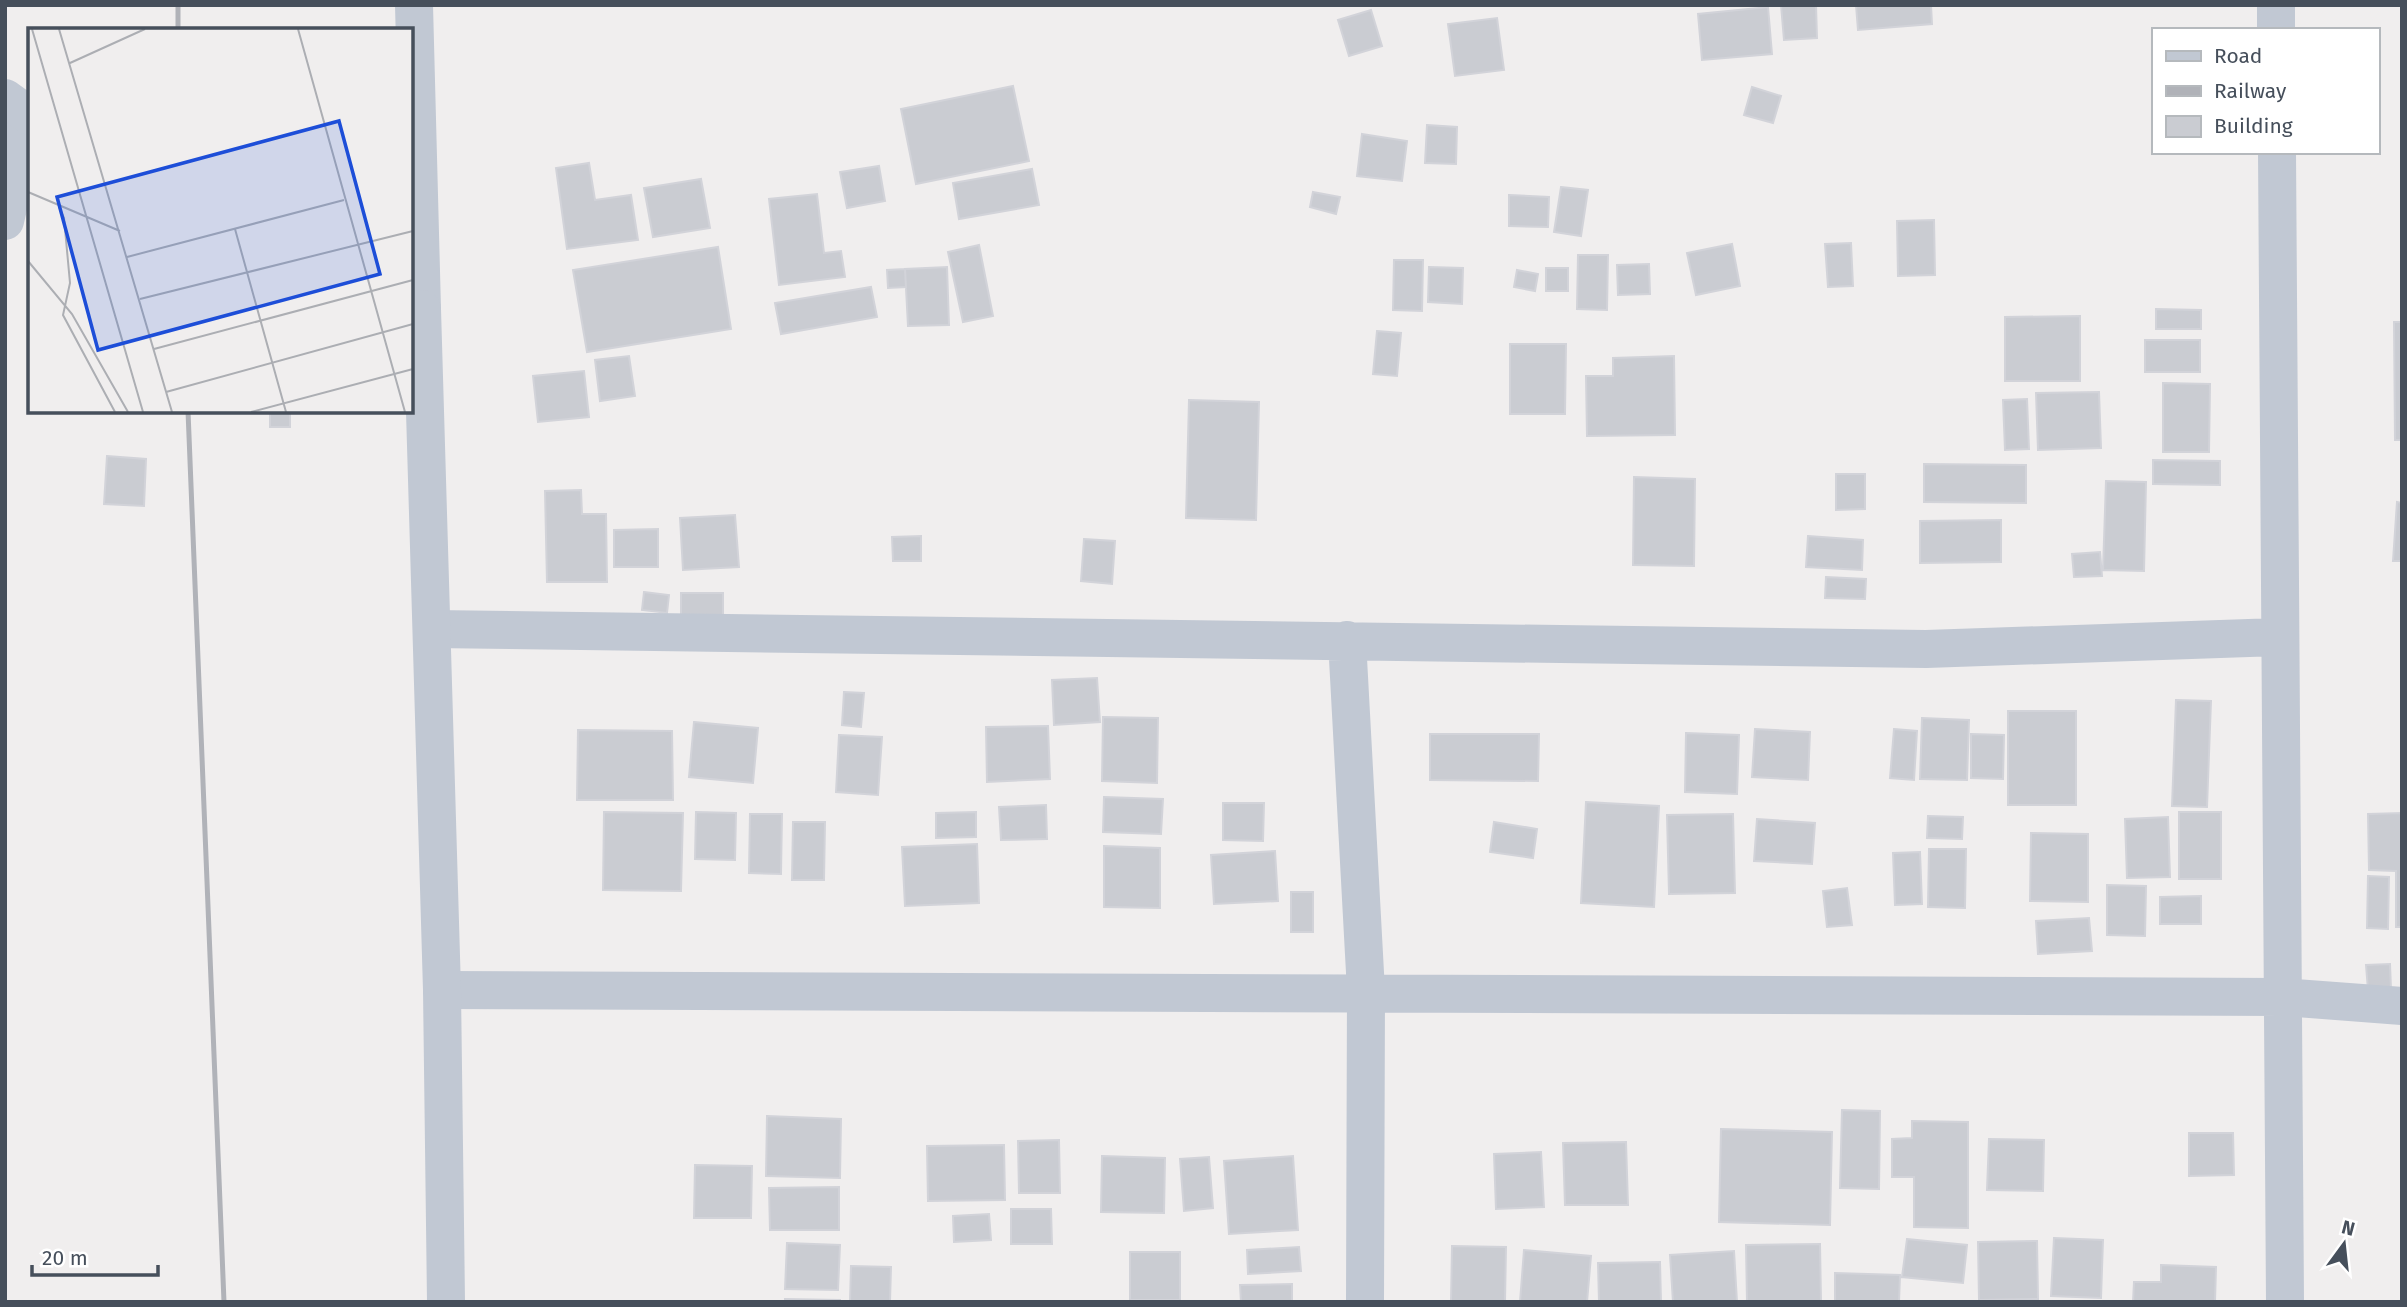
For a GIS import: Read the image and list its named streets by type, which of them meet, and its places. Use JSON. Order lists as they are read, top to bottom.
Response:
{
  "legend": ["Road", "Railway", "Building"],
  "scale_bar": "20 m",
  "north": "top"
}
